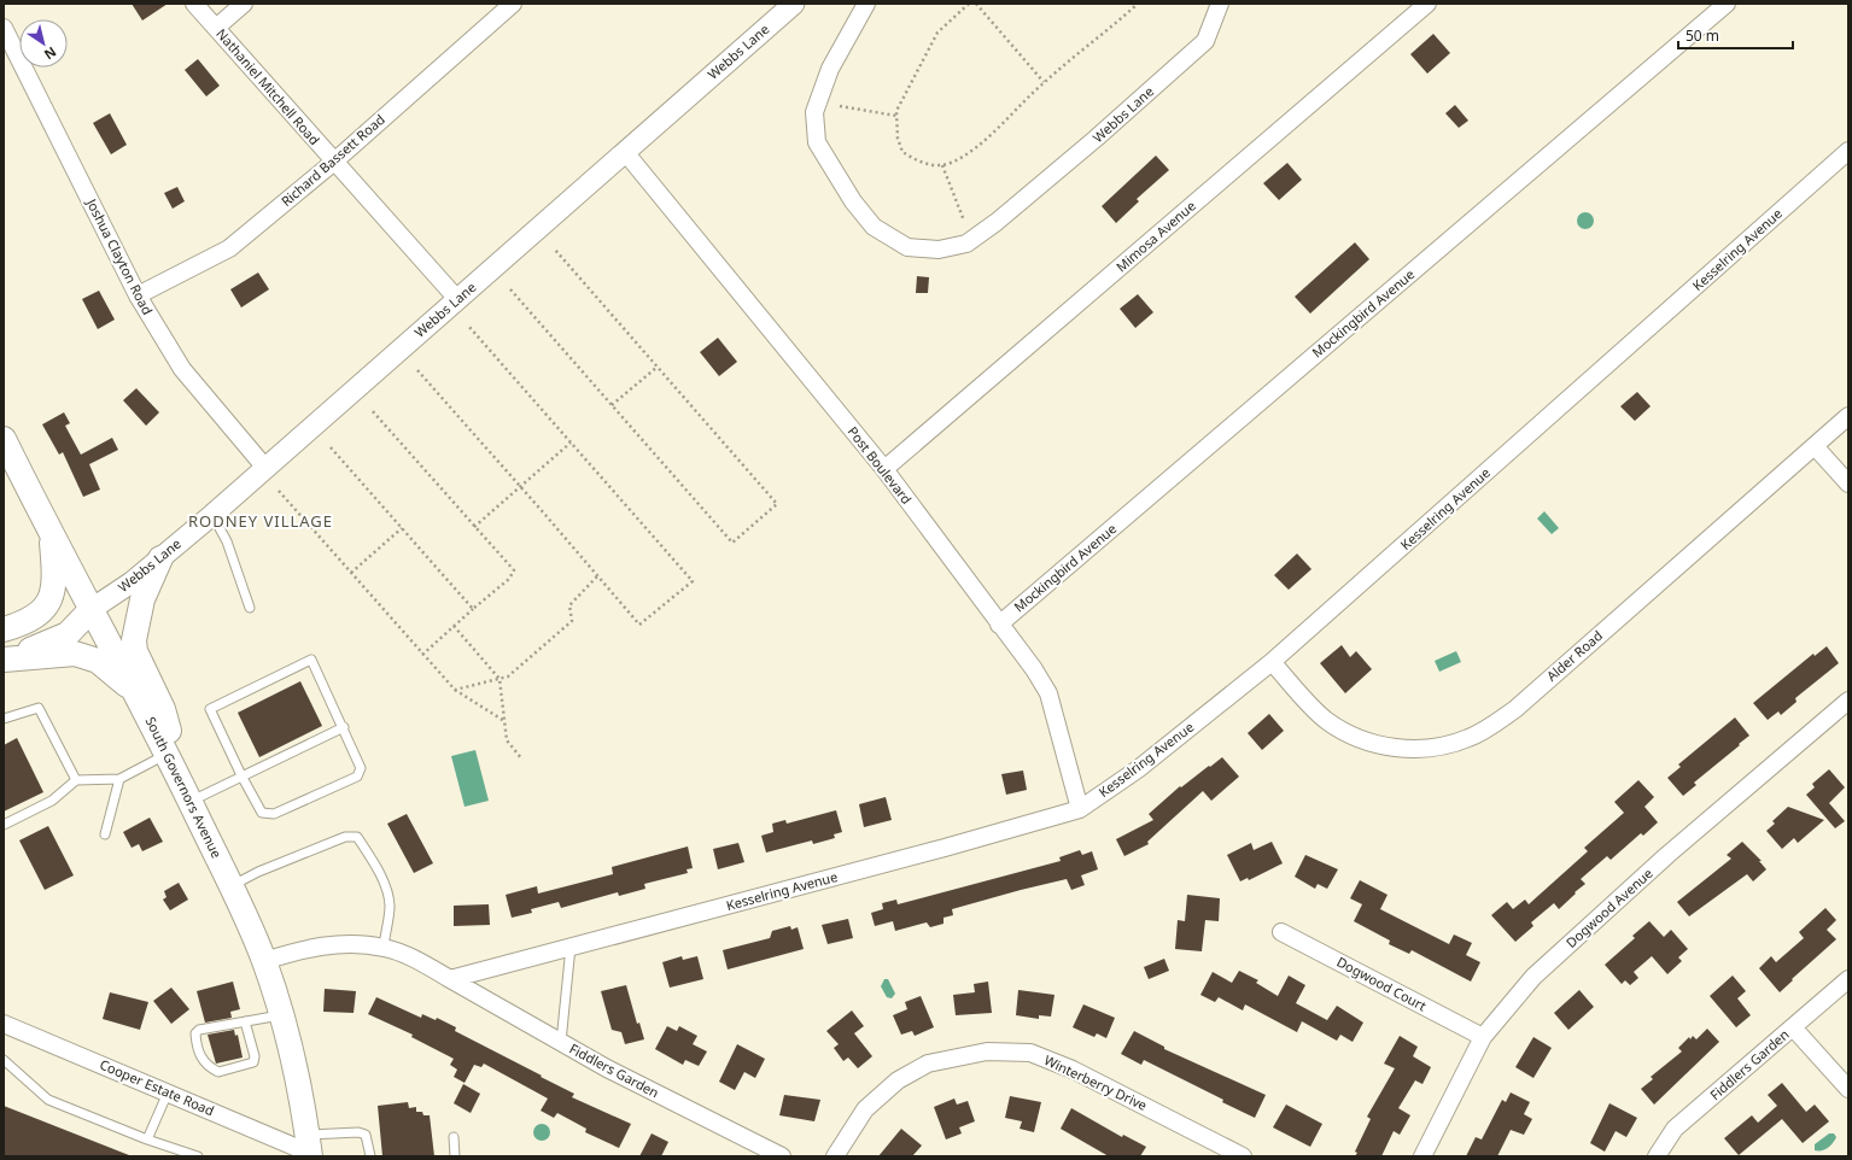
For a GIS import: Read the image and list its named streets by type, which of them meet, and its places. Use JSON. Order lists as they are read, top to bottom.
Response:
{
  "streets": {
    "main road": ["Webbs Lane", "South Governors Avenue"],
    "street": [
      "Nathaniel Mitchell Road",
      "Richard Bassett Road",
      "Mimosa Avenue",
      "Kesselring Avenue",
      "Joshua Clayton Road",
      "Mockingbird Avenue",
      "Post Boulevard",
      "Alder Road",
      "Dogwood Avenue",
      "Dogwood Court",
      "Fiddlers Garden",
      "Winterberry Drive",
      "Cooper Estate Road"
    ]
  },
  "crossings": [
    ["Webbs Lane", "Nathaniel Mitchell Road"],
    ["Webbs Lane", "Joshua Clayton Road"],
    ["Webbs Lane", "Post Boulevard"],
    ["Webbs Lane", "South Governors Avenue"],
    ["Nathaniel Mitchell Road", "Richard Bassett Road"],
    ["Richard Bassett Road", "Joshua Clayton Road"],
    ["Mimosa Avenue", "Post Boulevard"],
    ["Kesselring Avenue", "Post Boulevard"],
    ["Kesselring Avenue", "Alder Road"],
    ["Kesselring Avenue", "Fiddlers Garden"],
    ["Mockingbird Avenue", "Post Boulevard"],
    ["South Governors Avenue", "Cooper Estate Road"],
    ["Dogwood Avenue", "Dogwood Court"]
  ],
  "districts": ["RODNEY VILLAGE"],
  "scale_bar": "50 m",
  "north": "bottom right"
}
